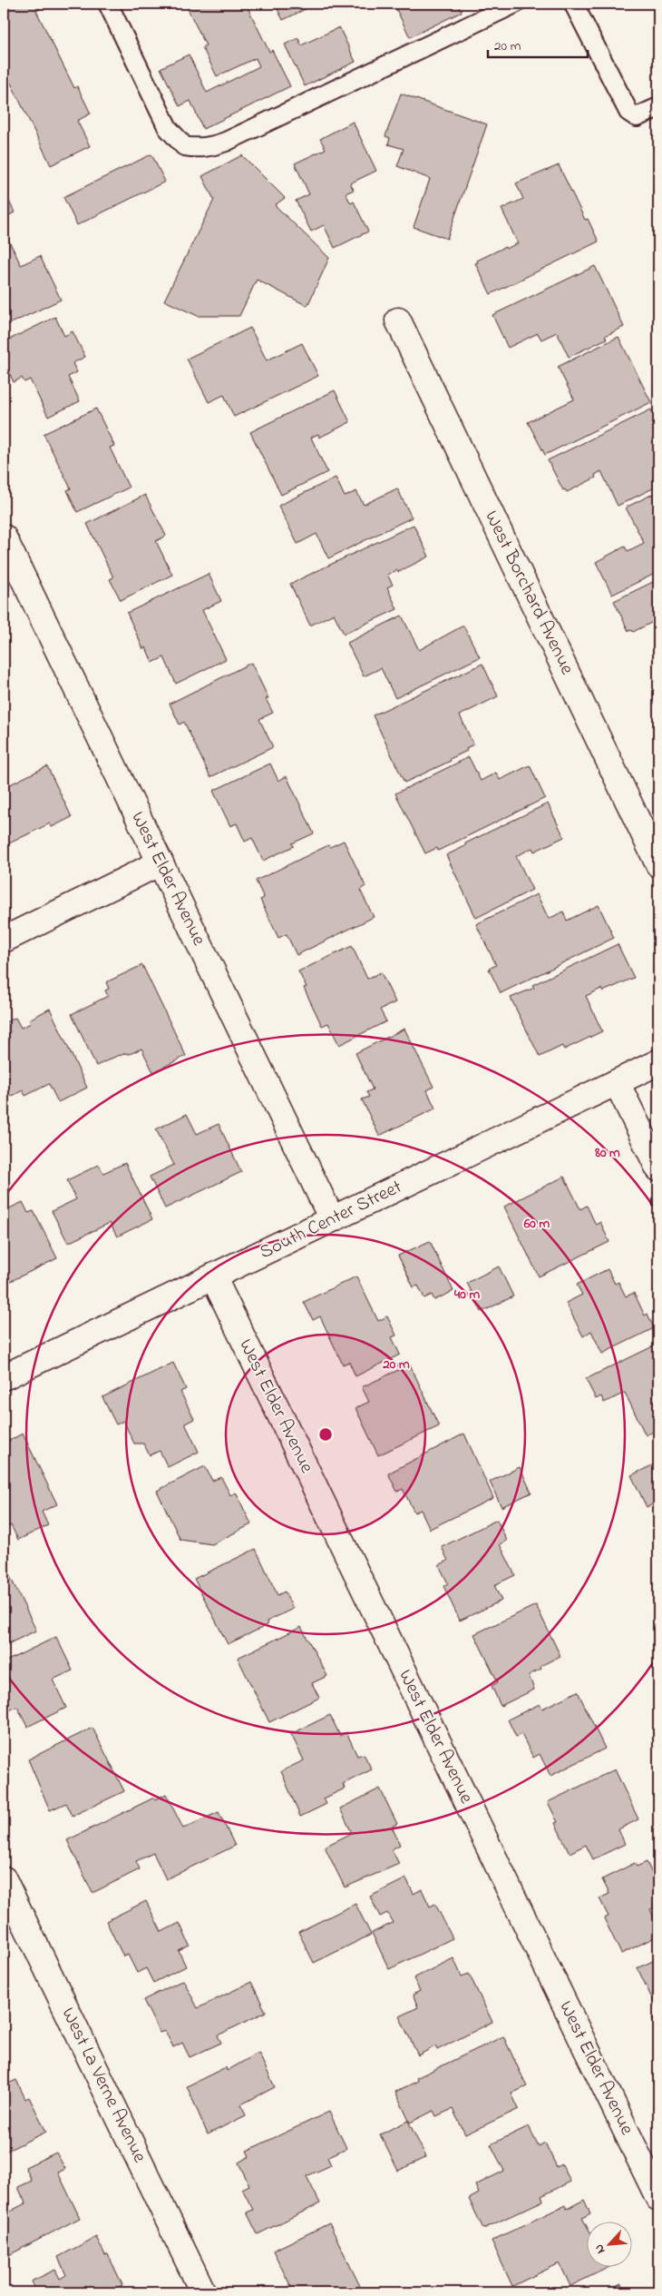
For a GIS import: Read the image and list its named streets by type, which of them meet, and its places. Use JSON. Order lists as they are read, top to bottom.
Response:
{
  "streets": {
    "street": [
      "West Borchard Avenue",
      "West Elder Avenue",
      "South Center Street",
      "West La Verne Avenue"
    ]
  },
  "crossings": [
    ["West Elder Avenue", "South Center Street"]
  ],
  "scale_bar": "20 m",
  "north": "bottom left",
  "rings": [
    "80 m",
    "60 m",
    "40 m",
    "20 m"
  ]
}
